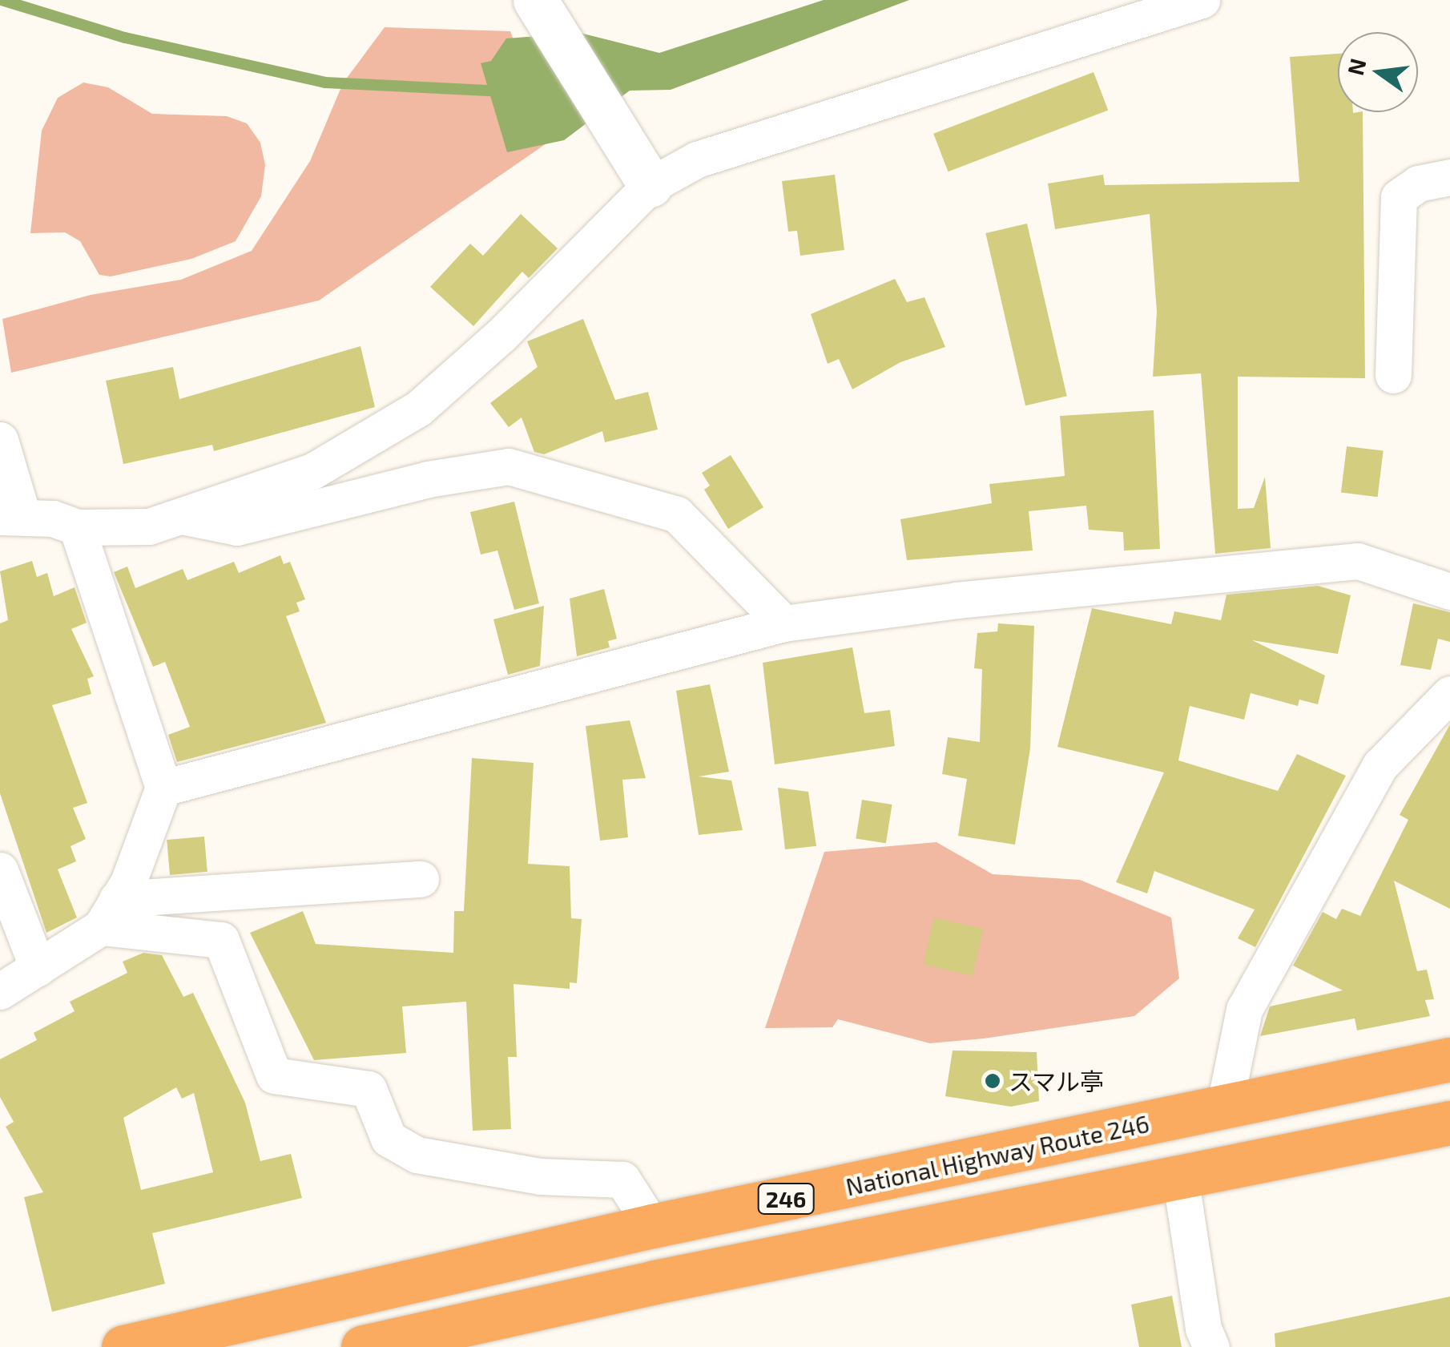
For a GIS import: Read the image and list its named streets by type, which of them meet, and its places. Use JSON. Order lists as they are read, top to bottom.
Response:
{
  "streets": {
    "highway": ["National Highway Route 246", "246"]
  },
  "places": ["スマル亭"],
  "north": "left"
}
